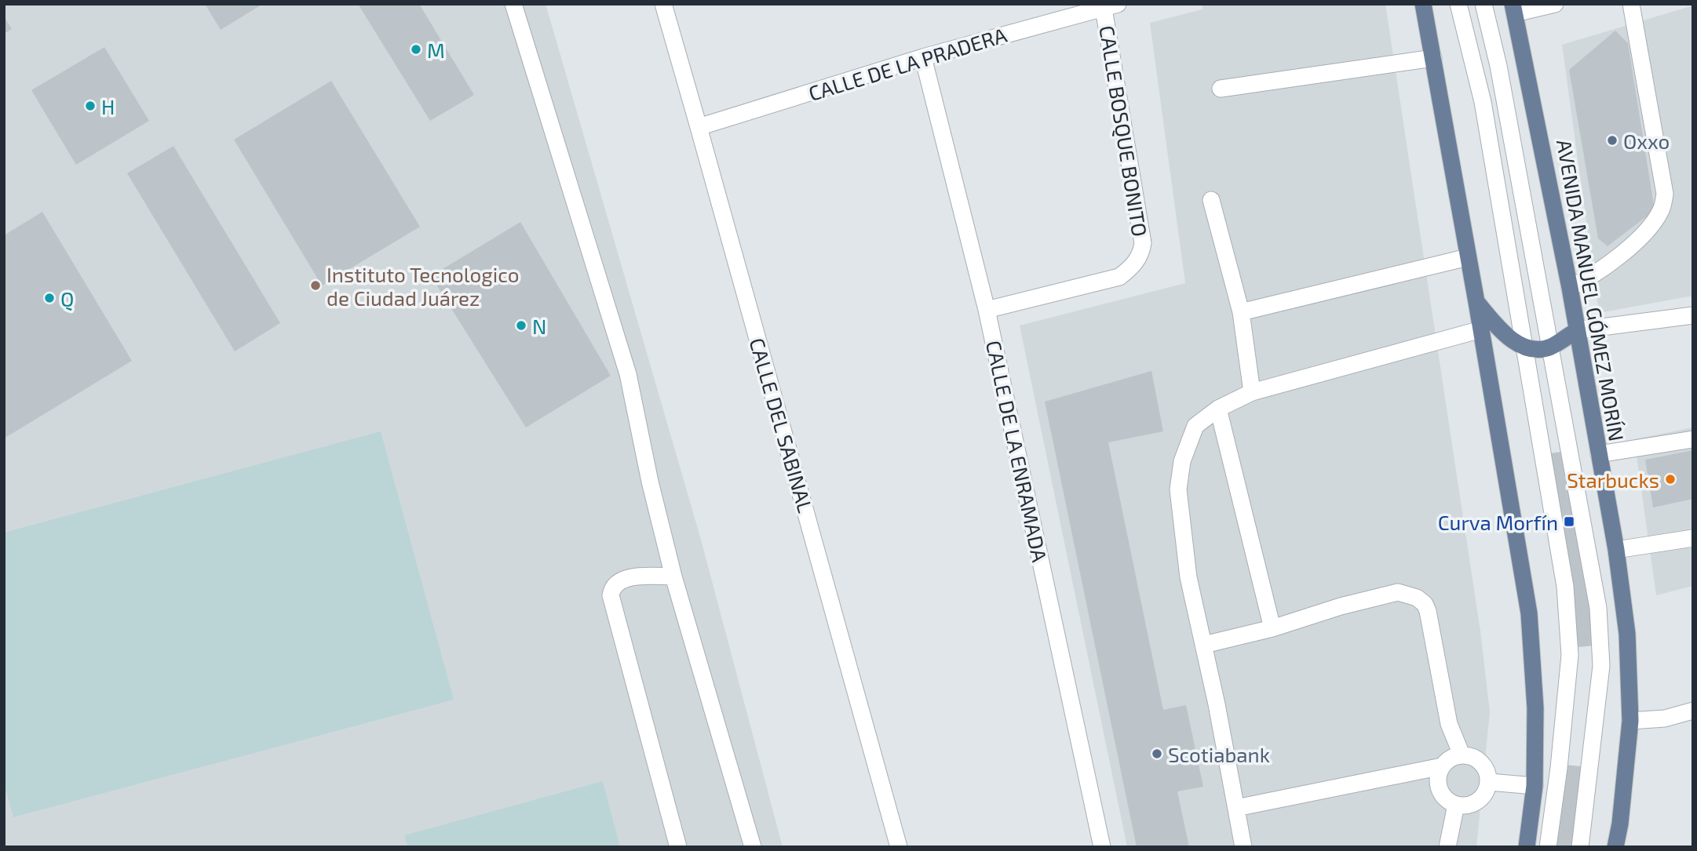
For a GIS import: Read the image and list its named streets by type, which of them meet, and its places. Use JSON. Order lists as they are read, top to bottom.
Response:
{
  "streets": {
    "main road": ["AVENIDA MANUEL GÓMEZ MORÍN"],
    "street": [
      "CALLE DE LA PRADERA",
      "CALLE BOSQUE BONITO",
      "CALLE DEL SABINAL",
      "CALLE DE LA ENRAMADA"
    ]
  },
  "crossings": [
    ["CALLE DE LA PRADERA", "CALLE BOSQUE BONITO"],
    ["CALLE DE LA PRADERA", "CALLE DEL SABINAL"],
    ["CALLE DE LA PRADERA", "CALLE DE LA ENRAMADA"],
    ["CALLE BOSQUE BONITO", "CALLE DE LA ENRAMADA"]
  ],
  "places": {
    "other": [
      "M",
      "H",
      "Oxxo",
      "Instituto Tecnologico de Ciudad Juárez",
      "Q",
      "N",
      "Starbucks",
      "Scotiabank"
    ],
    "transit": ["Curva Morfín"]
  }
}
